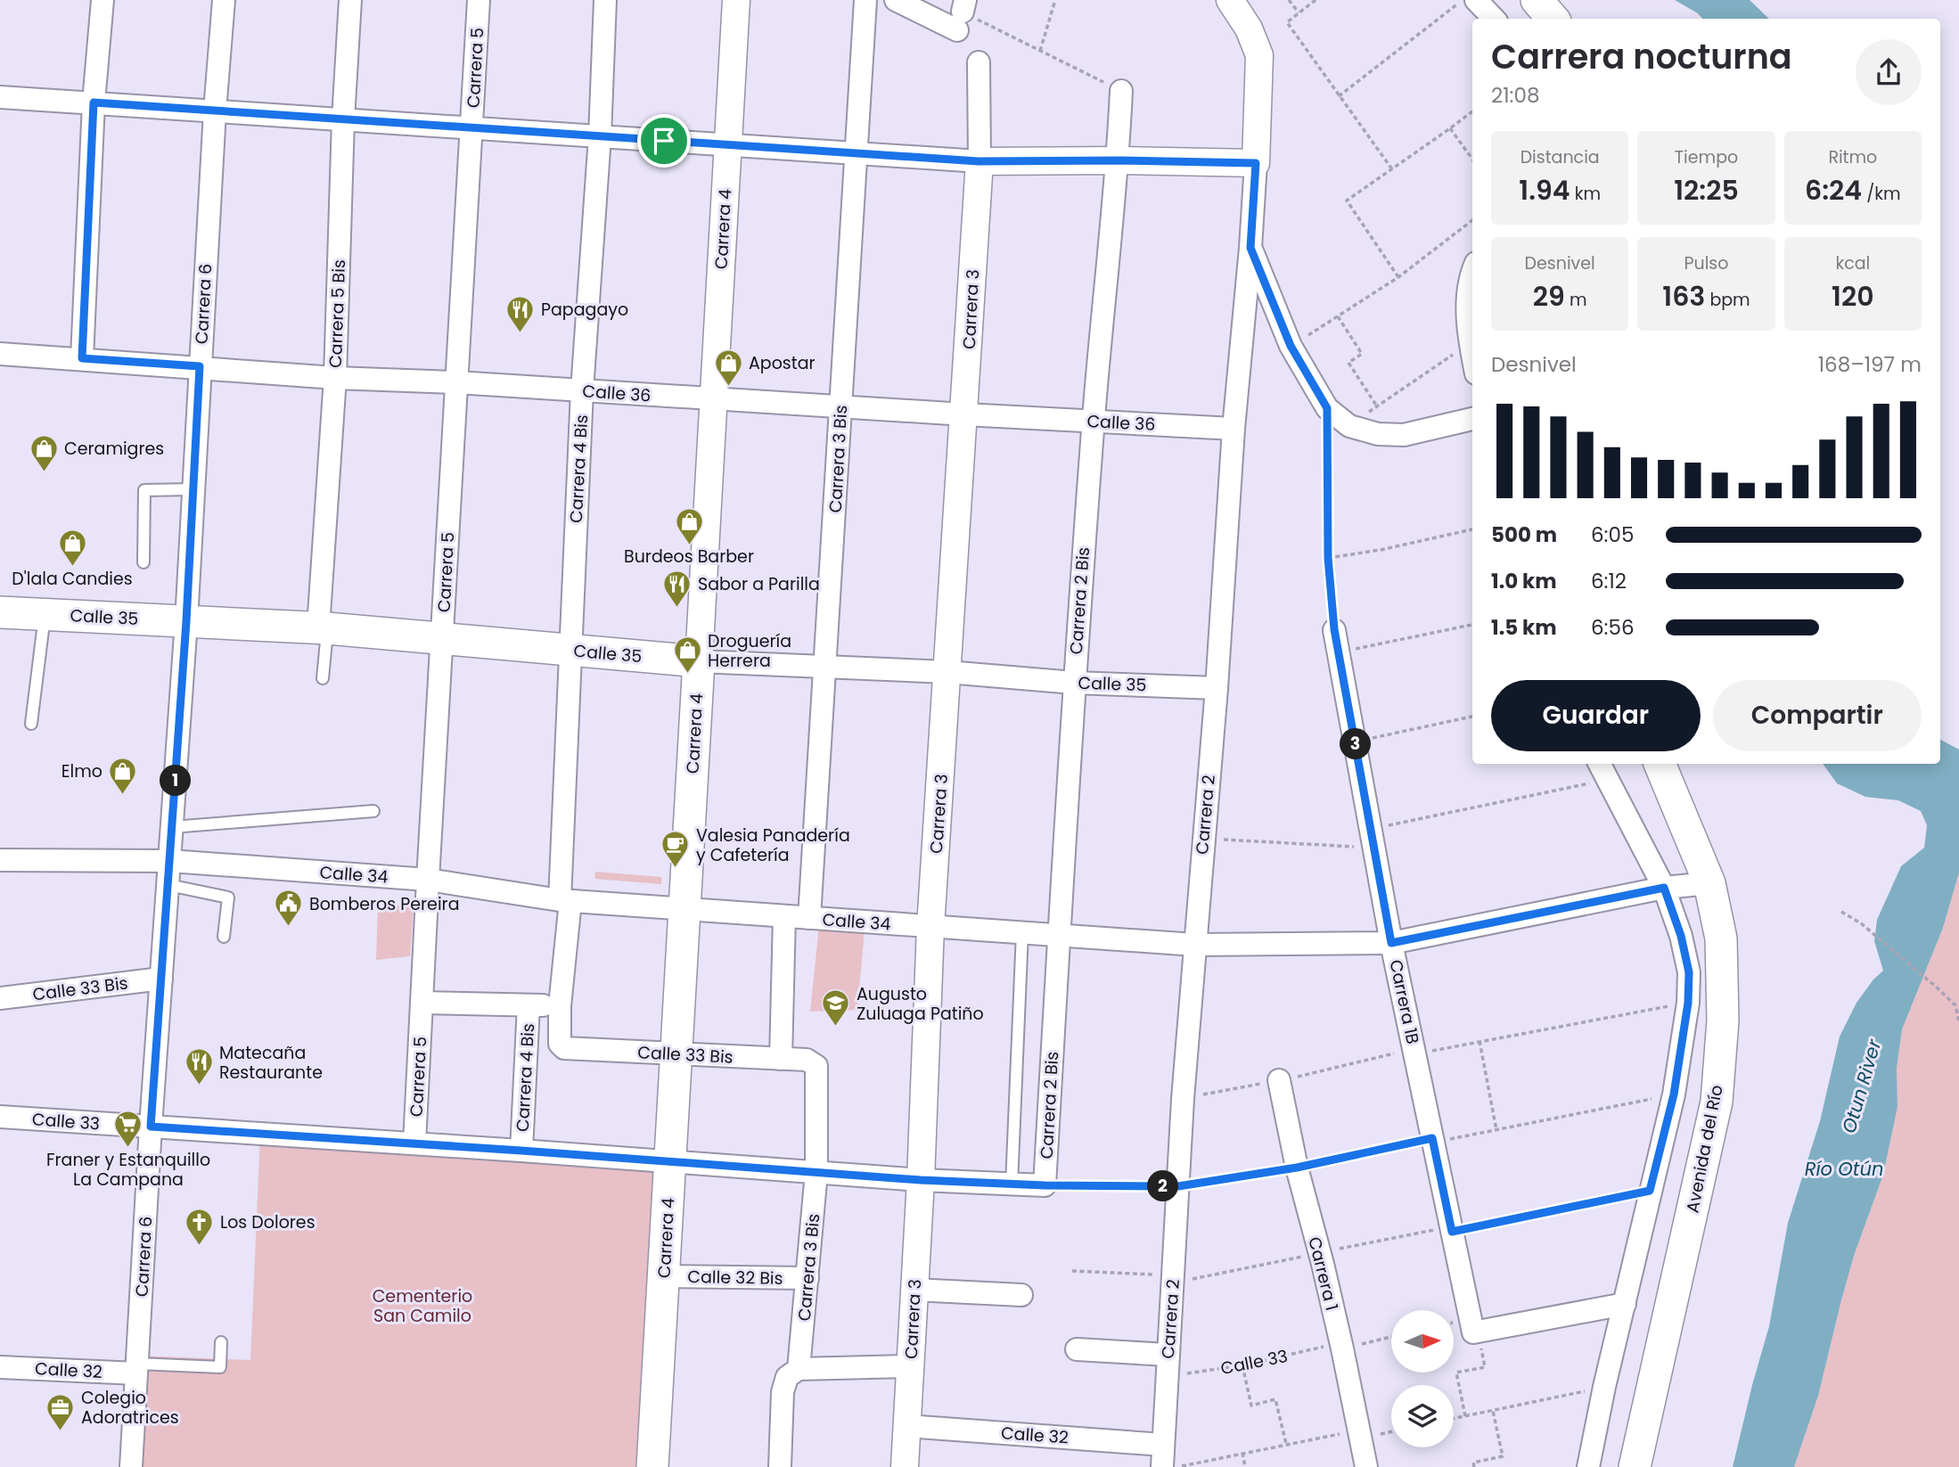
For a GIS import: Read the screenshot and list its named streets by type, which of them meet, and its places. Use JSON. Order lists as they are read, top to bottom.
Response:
{
  "streets": {
    "main road": ["Carrera 4", "Calle 35", "Avenida del Río"],
    "street": [
      "Carrera 5",
      "Carrera 6",
      "Carrera 3",
      "Carrera 5 Bis",
      "Calle 36",
      "Carrera 3 Bis",
      "Carrera 4 Bis",
      "Carrera 2 Bis",
      "Carrera 2",
      "Calle 34",
      "Calle 33 Bis",
      "Carrera 1B",
      "Calle 33",
      "Carrera 1",
      "Calle 32 Bis",
      "Calle 32"
    ]
  },
  "crossings": [
    ["Carrera 5", "Calle 36"],
    ["Carrera 5", "Calle 35"],
    ["Carrera 5", "Calle 34"],
    ["Carrera 5", "Calle 33"],
    ["Carrera 4", "Calle 36"],
    ["Carrera 4", "Calle 35"],
    ["Carrera 4", "Calle 34"],
    ["Carrera 4", "Calle 33 Bis"],
    ["Carrera 4", "Calle 33"],
    ["Carrera 4", "Calle 32 Bis"],
    ["Carrera 6", "Calle 36"],
    ["Carrera 6", "Calle 35"],
    ["Carrera 6", "Calle 34"],
    ["Carrera 6", "Calle 33 Bis"],
    ["Carrera 6", "Calle 33"],
    ["Carrera 6", "Calle 32"],
    ["Carrera 3", "Calle 36"],
    ["Carrera 3", "Calle 35"],
    ["Carrera 3", "Calle 34"],
    ["Carrera 3", "Calle 33"],
    ["Carrera 3", "Calle 32"],
    ["Carrera 5 Bis", "Calle 36"],
    ["Carrera 5 Bis", "Calle 35"],
    ["Calle 36", "Carrera 3 Bis"],
    ["Calle 36", "Carrera 4 Bis"],
    ["Calle 36", "Carrera 2 Bis"],
    ["Calle 36", "Carrera 2"],
    ["Carrera 3 Bis", "Calle 35"],
    ["Carrera 3 Bis", "Calle 34"],
    ["Carrera 3 Bis", "Calle 33 Bis"],
    ["Carrera 3 Bis", "Calle 33"],
    ["Carrera 3 Bis", "Calle 32 Bis"],
    ["Carrera 4 Bis", "Calle 35"],
    ["Carrera 4 Bis", "Calle 34"],
    ["Carrera 4 Bis", "Calle 33"],
    ["Carrera 2 Bis", "Calle 35"],
    ["Carrera 2 Bis", "Calle 34"],
    ["Carrera 2 Bis", "Calle 33"],
    ["Calle 35", "Carrera 2"],
    ["Carrera 2", "Calle 34"],
    ["Carrera 2", "Calle 33"],
    ["Carrera 2", "Calle 32"],
    ["Calle 34", "Carrera 1B"],
    ["Calle 34", "Avenida del Río"],
    ["Calle 33", "Carrera 1"]
  ],
  "water": ["Otun River", "Río Otún"],
  "parks": ["Cementerio San Camilo"],
  "places": {
    "restaurant": ["Papagayo", "Sabor a Parilla", "Matecaña Restaurante"],
    "shop": [
      "Apostar",
      "Ceramigres",
      "Burdeos Barber",
      "D'lala Candies",
      "Droguería Herrera",
      "Elmo"
    ],
    "cafe": ["Valesia Panadería y Cafetería"],
    "public building": ["Bomberos Pereira"],
    "school or university": ["Augusto Zuluaga Patiño"],
    "supermarket": ["Franer y Estanquillo La Campana"],
    "church": ["Los Dolores"],
    "office": ["Colegio Adoratrices"]
  },
  "north": "right",
  "page": {
    "heading": ["Carrera nocturna", "21:08"],
    "stats": [
      ["Distancia", "1.94 km"],
      ["Tiempo", "12:25"],
      ["Ritmo", "6:24 /km"],
      ["Desnivel", "29 m"],
      ["Pulso", "163 bpm"],
      ["kcal", "120"]
    ],
    "chart": ["Desnivel", "168–197 m"],
    "list": [
      {
        "name": "500 m",
        "note": "6:05"
      },
      {
        "name": "1.0 km",
        "note": "6:12"
      },
      {
        "name": "1.5 km",
        "note": "6:56"
      }
    ],
    "buttons": ["Guardar", "Compartir"],
    "pins": ["3", "1", "2"]
  }
}
